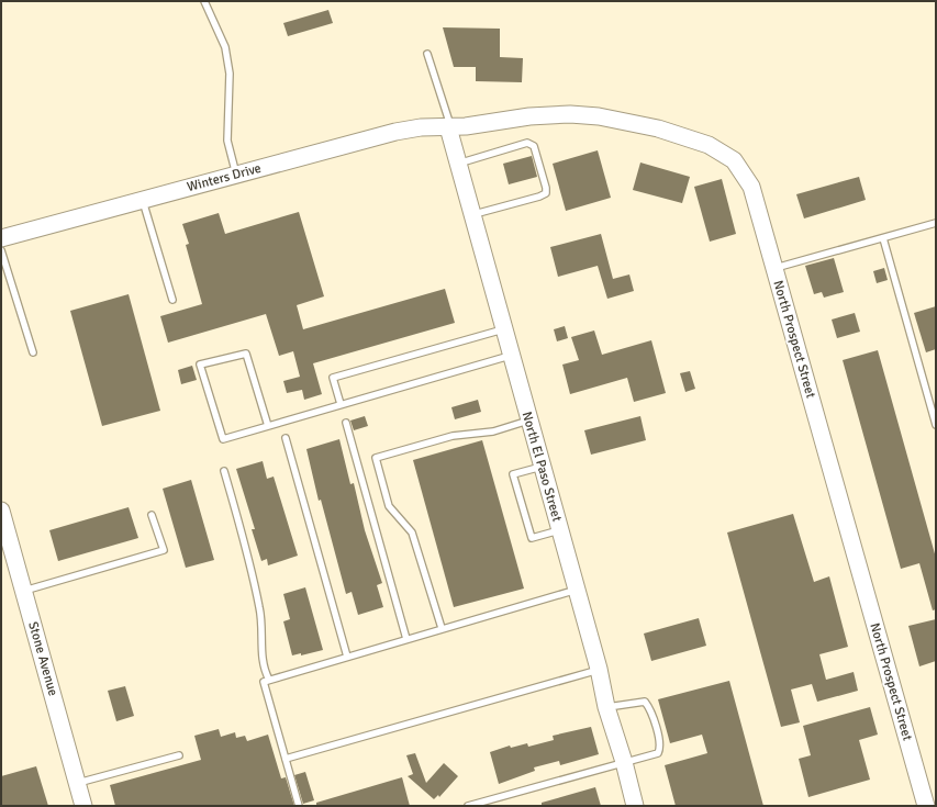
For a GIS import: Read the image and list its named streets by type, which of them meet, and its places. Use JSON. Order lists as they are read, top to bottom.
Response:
{
  "streets": {
    "street": [
      "Winters Drive",
      "North Prospect Street",
      "North El Paso Street",
      "Stone Avenue"
    ]
  },
  "crossings": [
    ["Winters Drive", "North Prospect Street"],
    ["Winters Drive", "North El Paso Street"],
    ["North Prospect Street", "North El Paso Street"]
  ]
}
